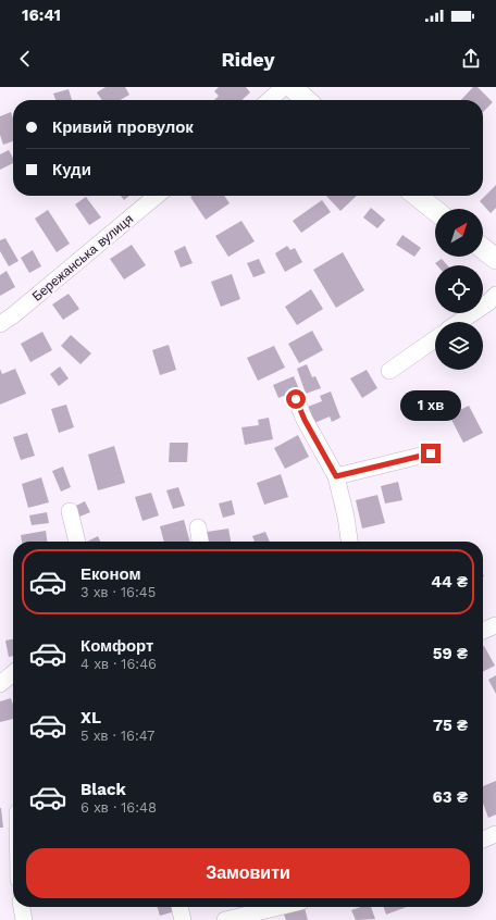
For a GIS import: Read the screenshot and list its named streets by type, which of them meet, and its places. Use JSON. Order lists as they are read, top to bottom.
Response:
{
  "streets": {
    "street": ["Бережанська вулиця"]
  },
  "north": "top right",
  "page": {
    "status": "16:41",
    "header": "Ridey",
    "banner": ["Кривий провулок", "Куди"],
    "bubble": "1 хв",
    "list": [
      {
        "name": "Економ",
        "note": "3 хв · 16:45",
        "value": "44 ₴"
      },
      {
        "name": "Комфорт",
        "note": "4 хв · 16:46",
        "value": "59 ₴"
      },
      {
        "name": "XL",
        "note": "5 хв · 16:47",
        "value": "75 ₴"
      },
      {
        "name": "Black",
        "note": "6 хв · 16:48",
        "value": "63 ₴"
      }
    ],
    "buttons": "Замовити"
  }
}
